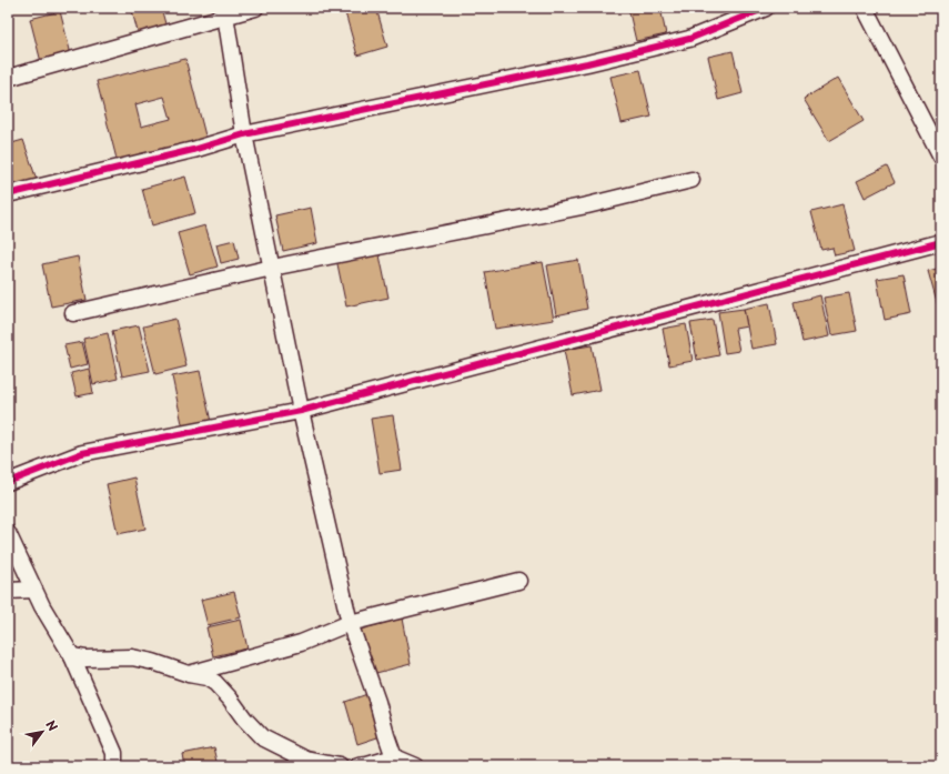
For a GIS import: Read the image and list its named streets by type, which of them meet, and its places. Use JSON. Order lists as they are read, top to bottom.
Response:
{
  "north": "top right"
}
